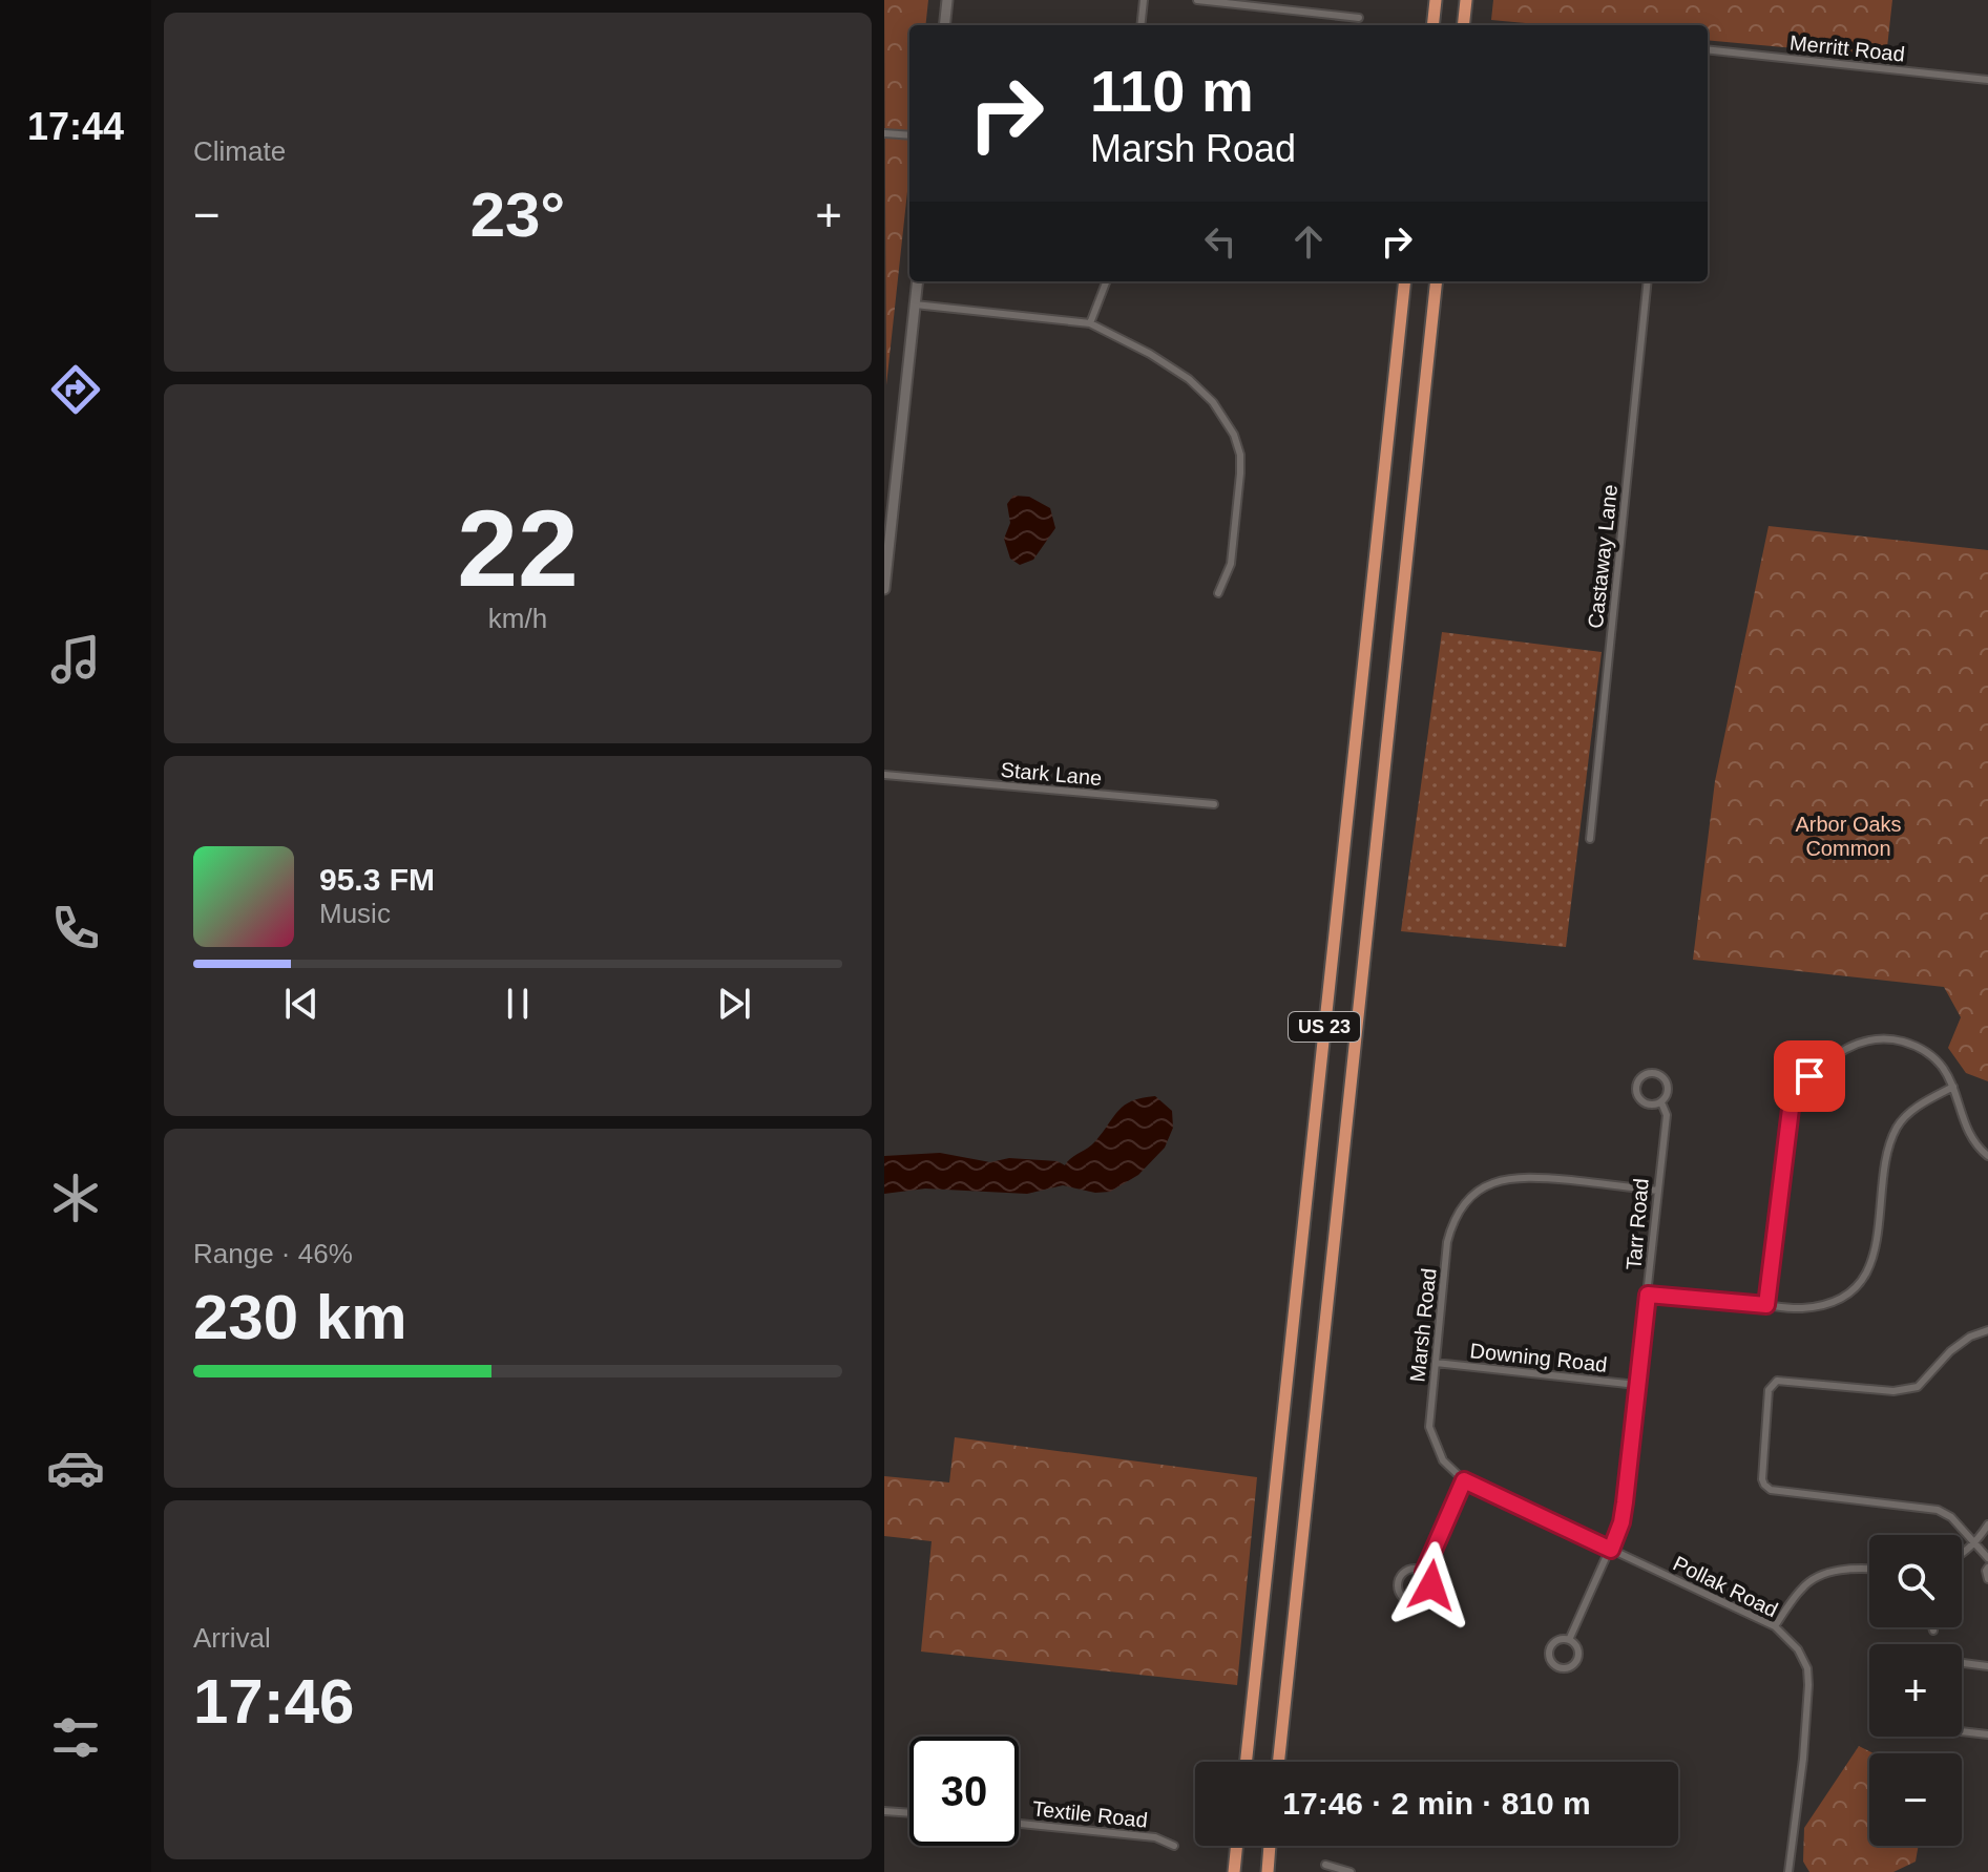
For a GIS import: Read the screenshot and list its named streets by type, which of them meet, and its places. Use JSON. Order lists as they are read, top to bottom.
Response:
{
  "streets": {
    "highway": ["US 23"],
    "street": [
      "Merritt Road",
      "Castaway Lane",
      "Stark Lane",
      "Tarr Road",
      "Marsh Road",
      "Downing Road",
      "Pollak Road",
      "Textile Road"
    ]
  },
  "crossings": [
    ["Tarr Road", "Marsh Road"],
    ["Tarr Road", "Downing Road"],
    ["Tarr Road", "Pollak Road"],
    ["Marsh Road", "Downing Road"],
    ["Marsh Road", "Pollak Road"]
  ],
  "parks": ["Arbor Oaks Common"],
  "page": {
    "tabs": "17:44",
    "tile": [
      "Climate",
      ["22", "km/h"],
      ["Range · 46%", "230 km"],
      ["Arrival", "17:46"]
    ],
    "turn": ["110 m", "Marsh Road"],
    "heat": ["−", "23°", "+"],
    "song": ["95.3 FM", "Music"],
    "map_buttons": ["+", "−"],
    "limit": "30",
    "trip": "17:46 · 2 min · 810 m"
  }
}
